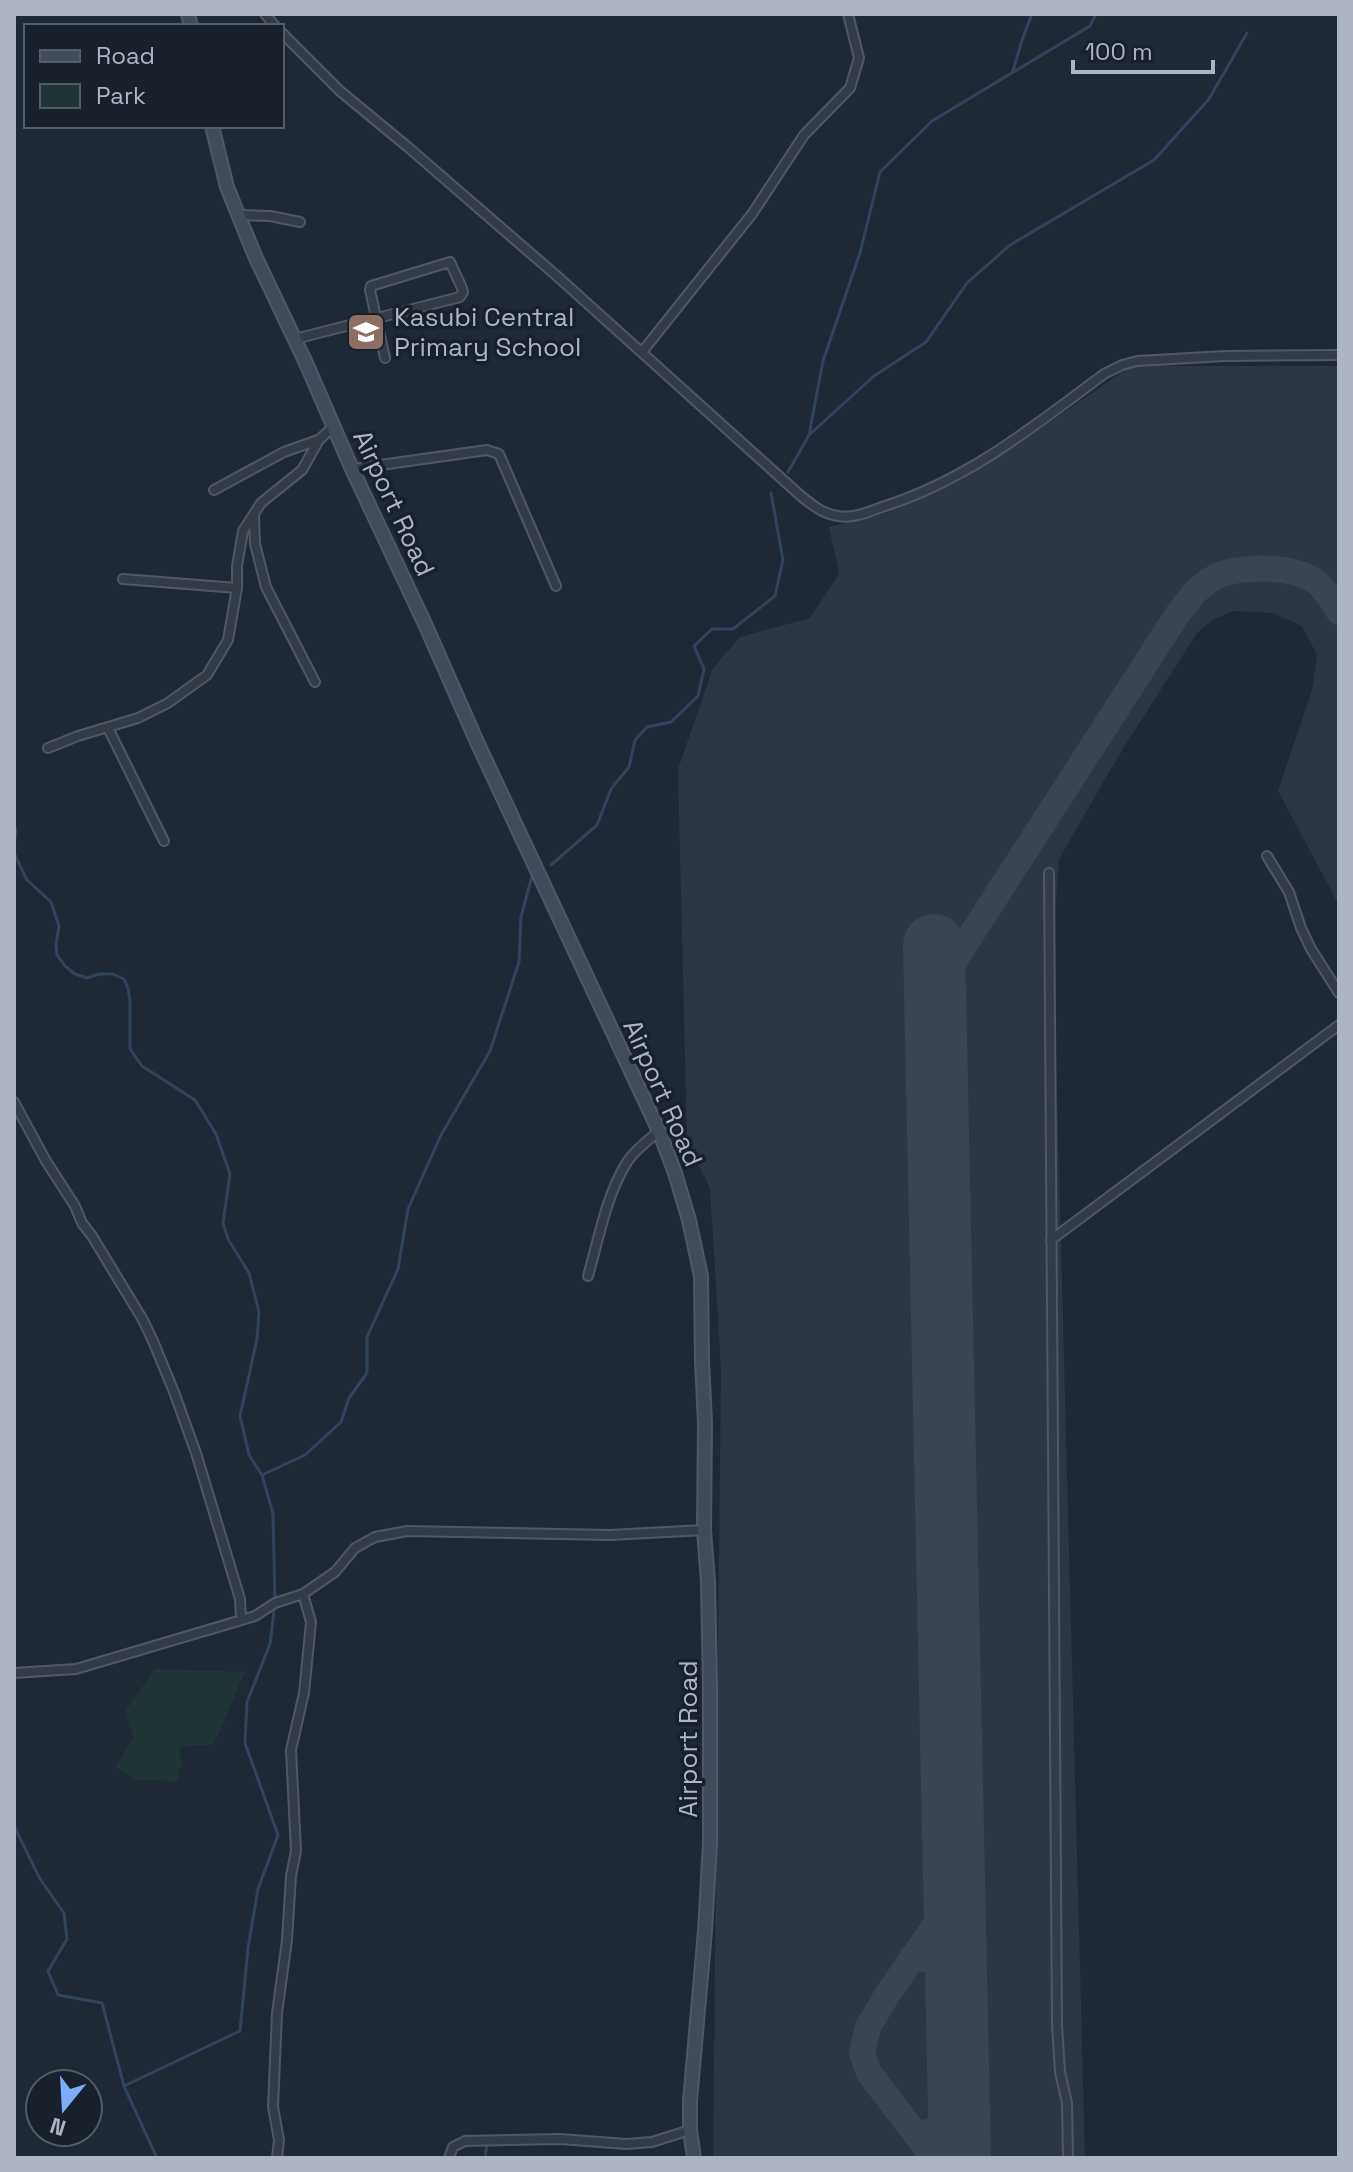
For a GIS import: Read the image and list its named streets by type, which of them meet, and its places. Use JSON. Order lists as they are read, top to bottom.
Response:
{
  "streets": {
    "street": ["Airport Road"]
  },
  "places": {
    "school or university": ["Kasubi Central Primary School"]
  },
  "legend": ["Road", "Park"],
  "scale_bar": "100 m",
  "north": "bottom"
}
